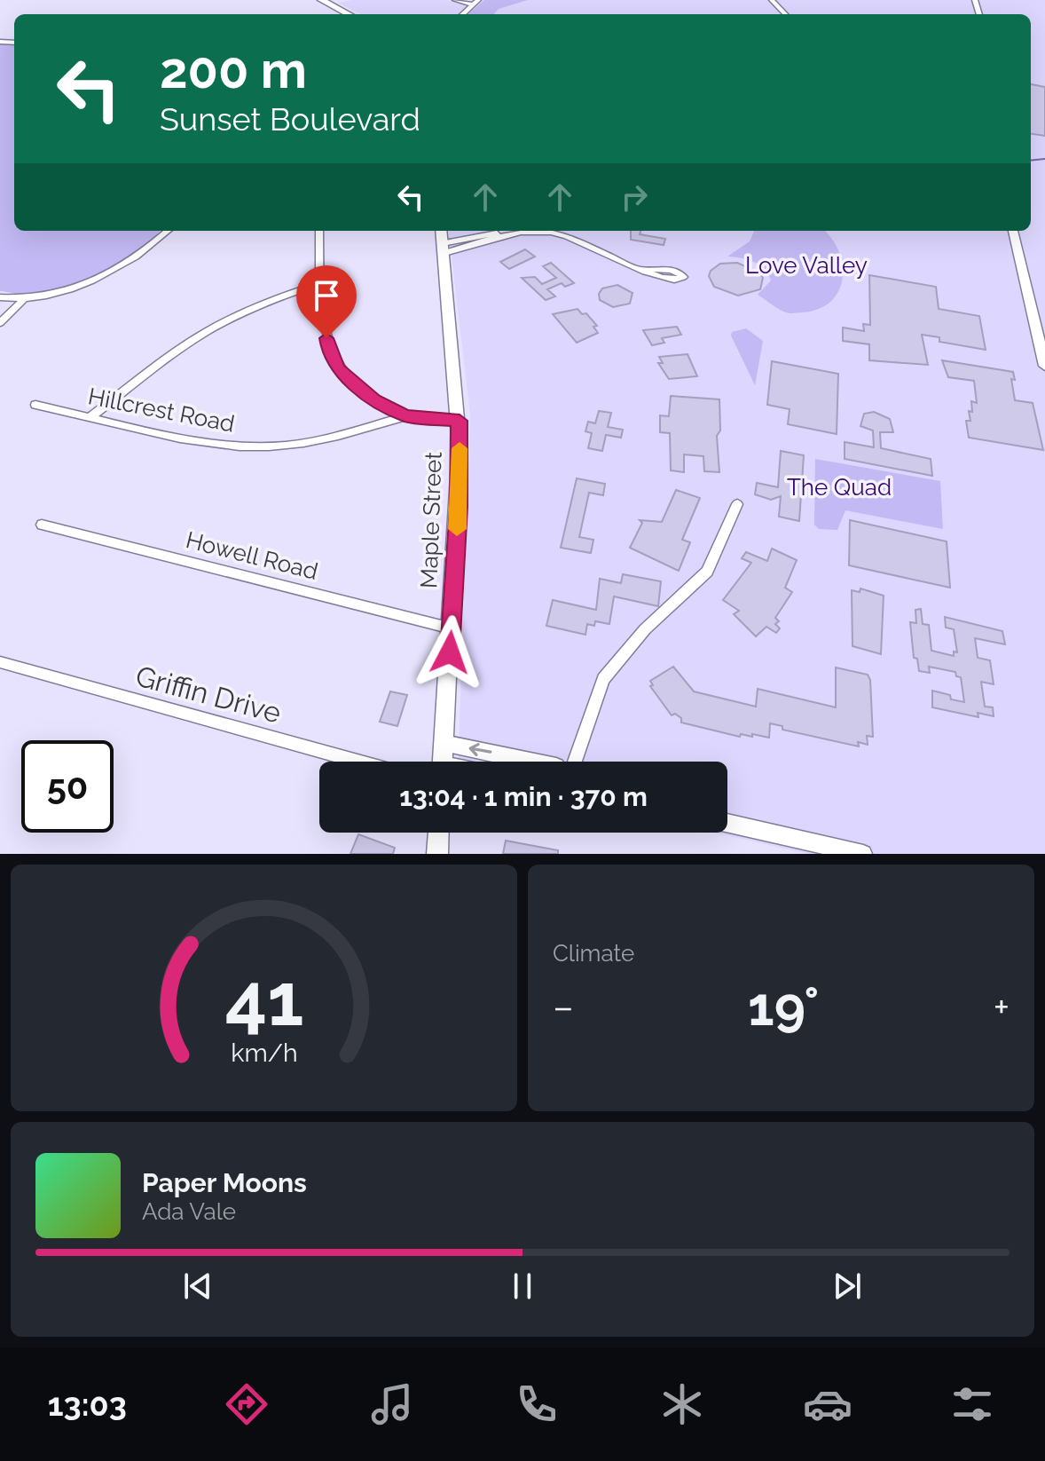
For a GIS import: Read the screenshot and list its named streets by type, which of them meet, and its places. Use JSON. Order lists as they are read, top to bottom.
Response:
{
  "streets": {
    "main road": ["Maple Street"],
    "street": ["Hillcrest Road", "Howell Road", "Griffin Drive"]
  },
  "crossings": [
    ["Maple Street", "Howell Road"]
  ],
  "parks": ["Love Valley", "The Quad"],
  "page": {
    "turn": ["200 m", "Sunset Boulevard"],
    "limit": "50",
    "trip": "13:04 · 1 min · 370 m",
    "tile": "Climate",
    "heat": ["−", "19°", "+"],
    "song": ["Paper Moons", "Ada Vale"],
    "tabs": "13:03",
    "gauge": ["41", "km/h"]
  }
}
